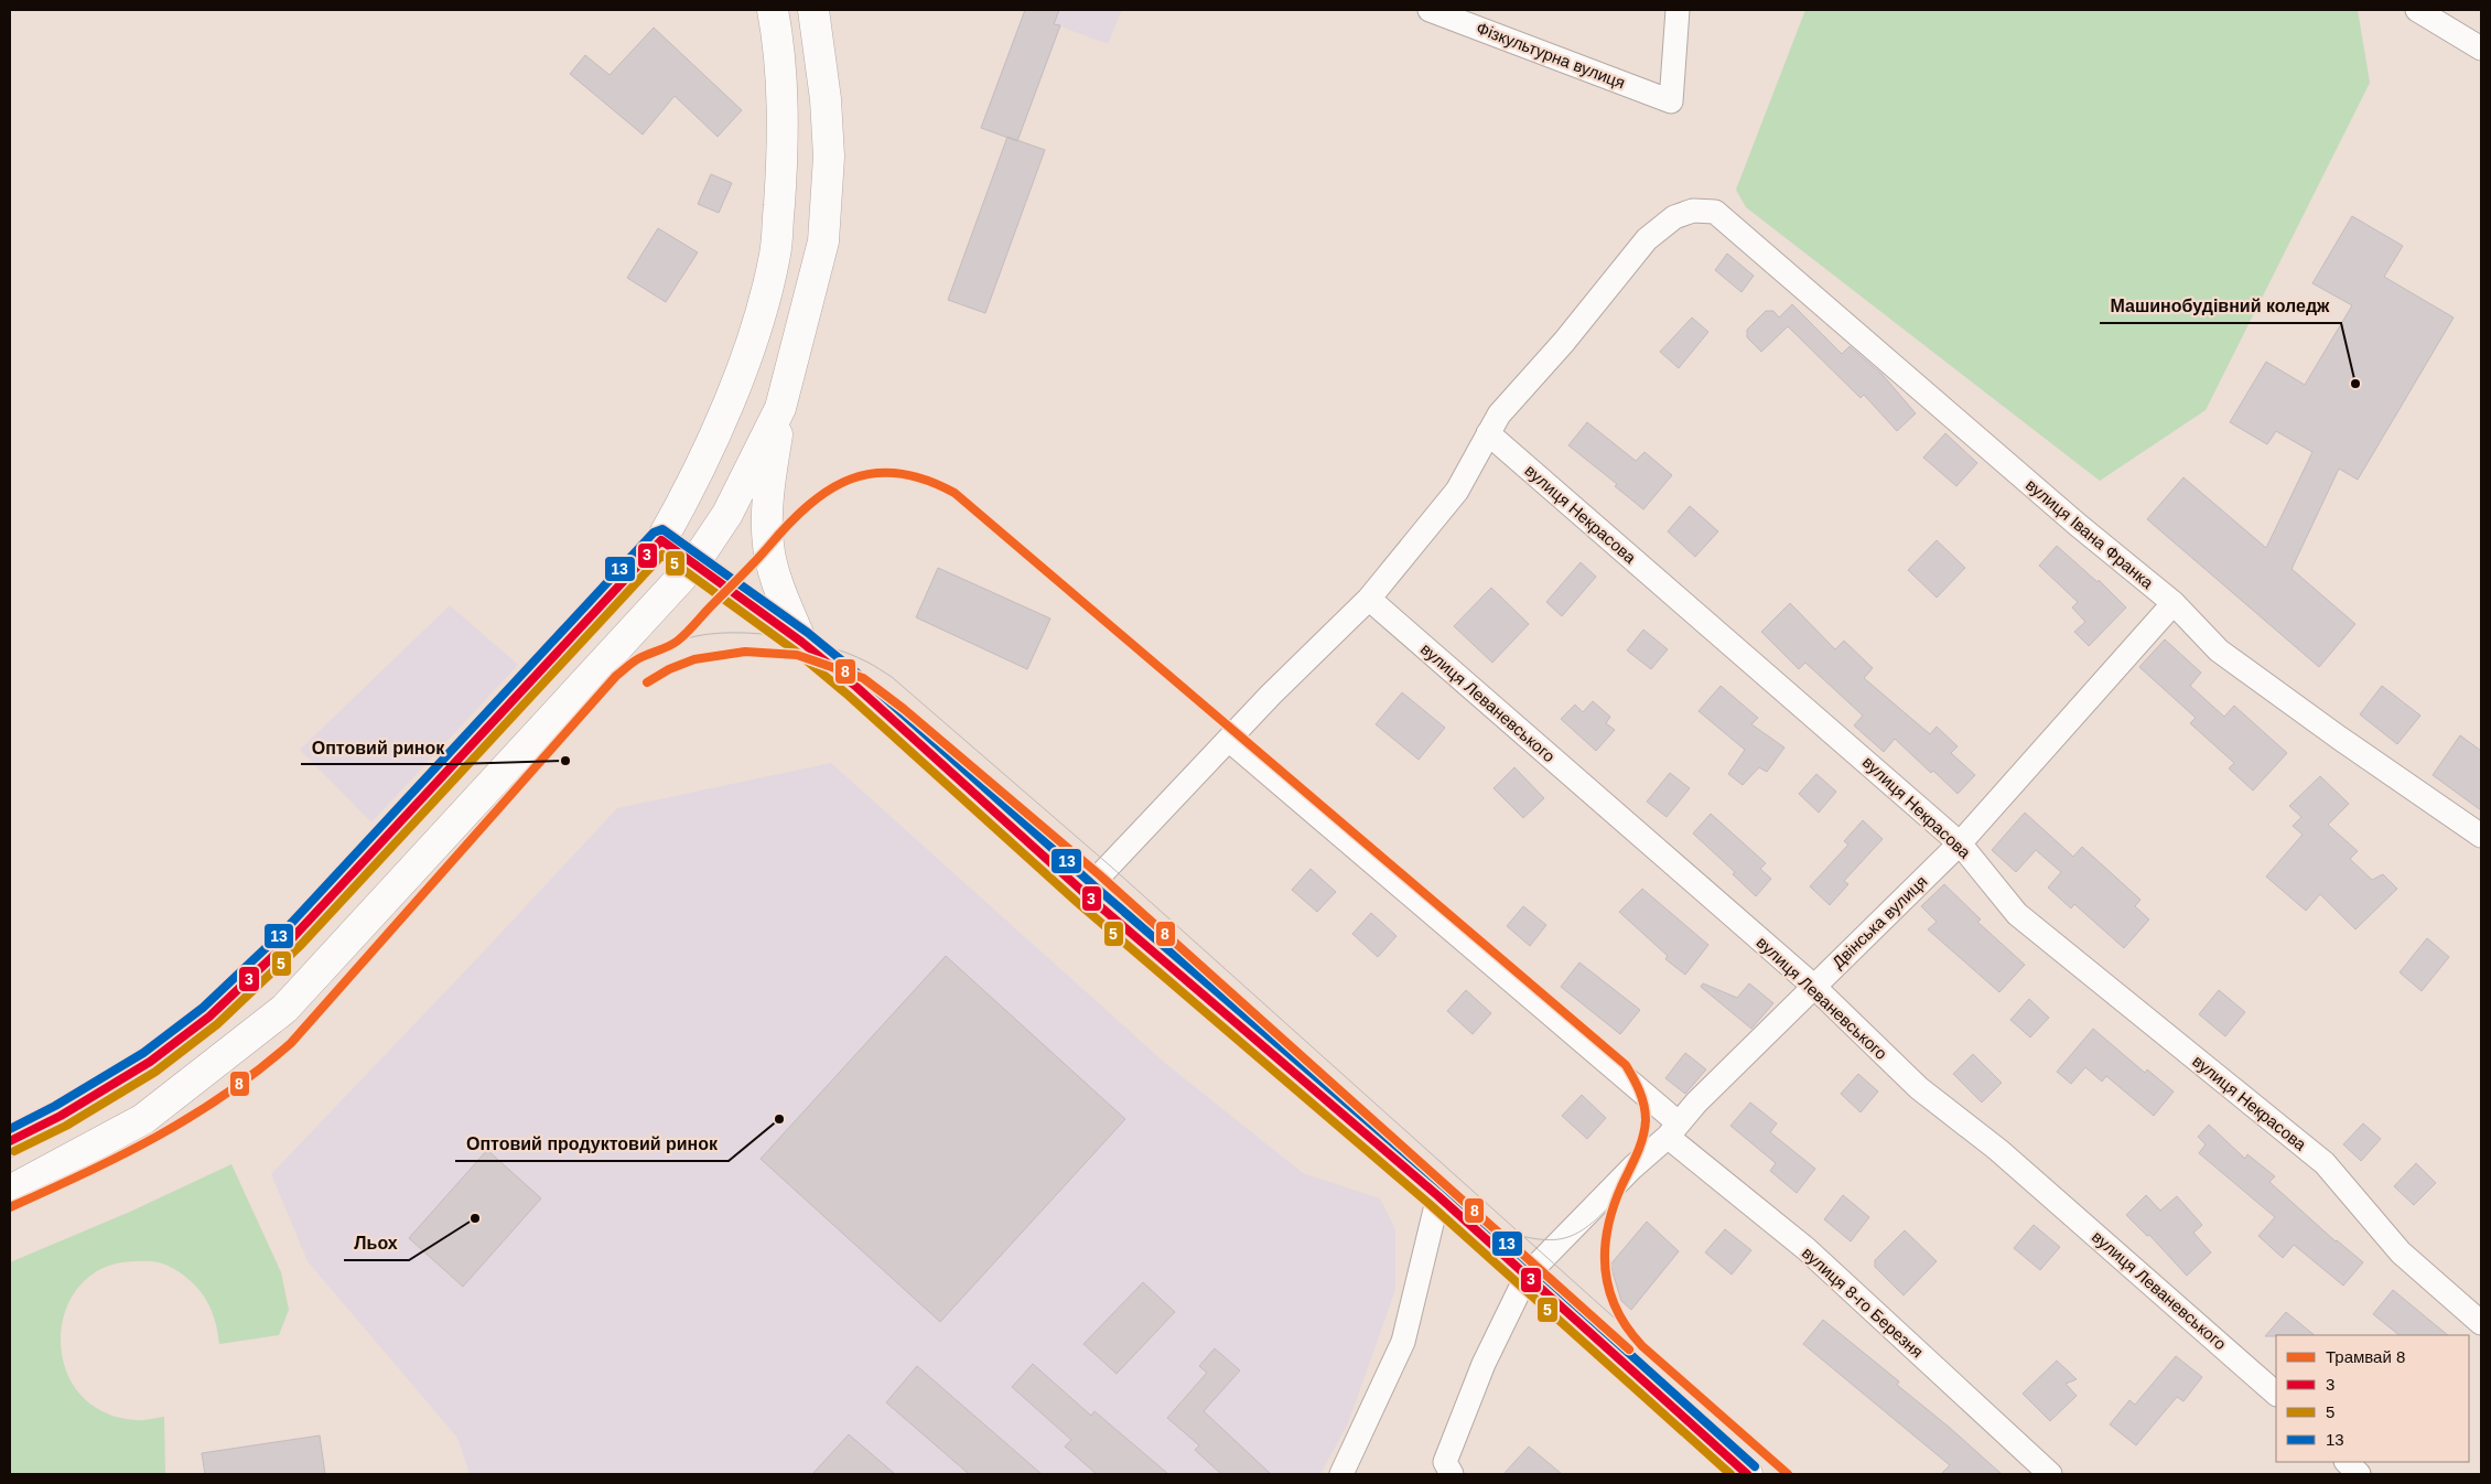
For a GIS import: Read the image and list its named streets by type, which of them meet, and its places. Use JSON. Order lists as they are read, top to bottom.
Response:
{
  "streets": {
    "street": [
      "Фізкультурна вулиця",
      "вулиця Некрасова",
      "вулиця Івана Франка",
      "вулиця Леваневського",
      "Двінська вулиця",
      "вулиця 8-го Березня"
    ]
  },
  "crossings": [
    ["вулиця Некрасова", "вулиця Івана Франка"],
    ["вулиця Некрасова", "Двінська вулиця"],
    ["вулиця Івана Франка", "Двінська вулиця"],
    ["вулиця Леваневського", "Двінська вулиця"],
    ["Двінська вулиця", "вулиця 8-го Березня"]
  ],
  "places": [
    "Машинобудівний коледж",
    "Оптовий ринок",
    "Оптовий продуктовий ринок",
    "Льох"
  ],
  "lines": [
    "tram line 8",
    "transit line 13",
    "transit line 3",
    "transit line 5"
  ],
  "legend": [
    "Трамвай 8",
    "3",
    "5",
    "13"
  ]
}
